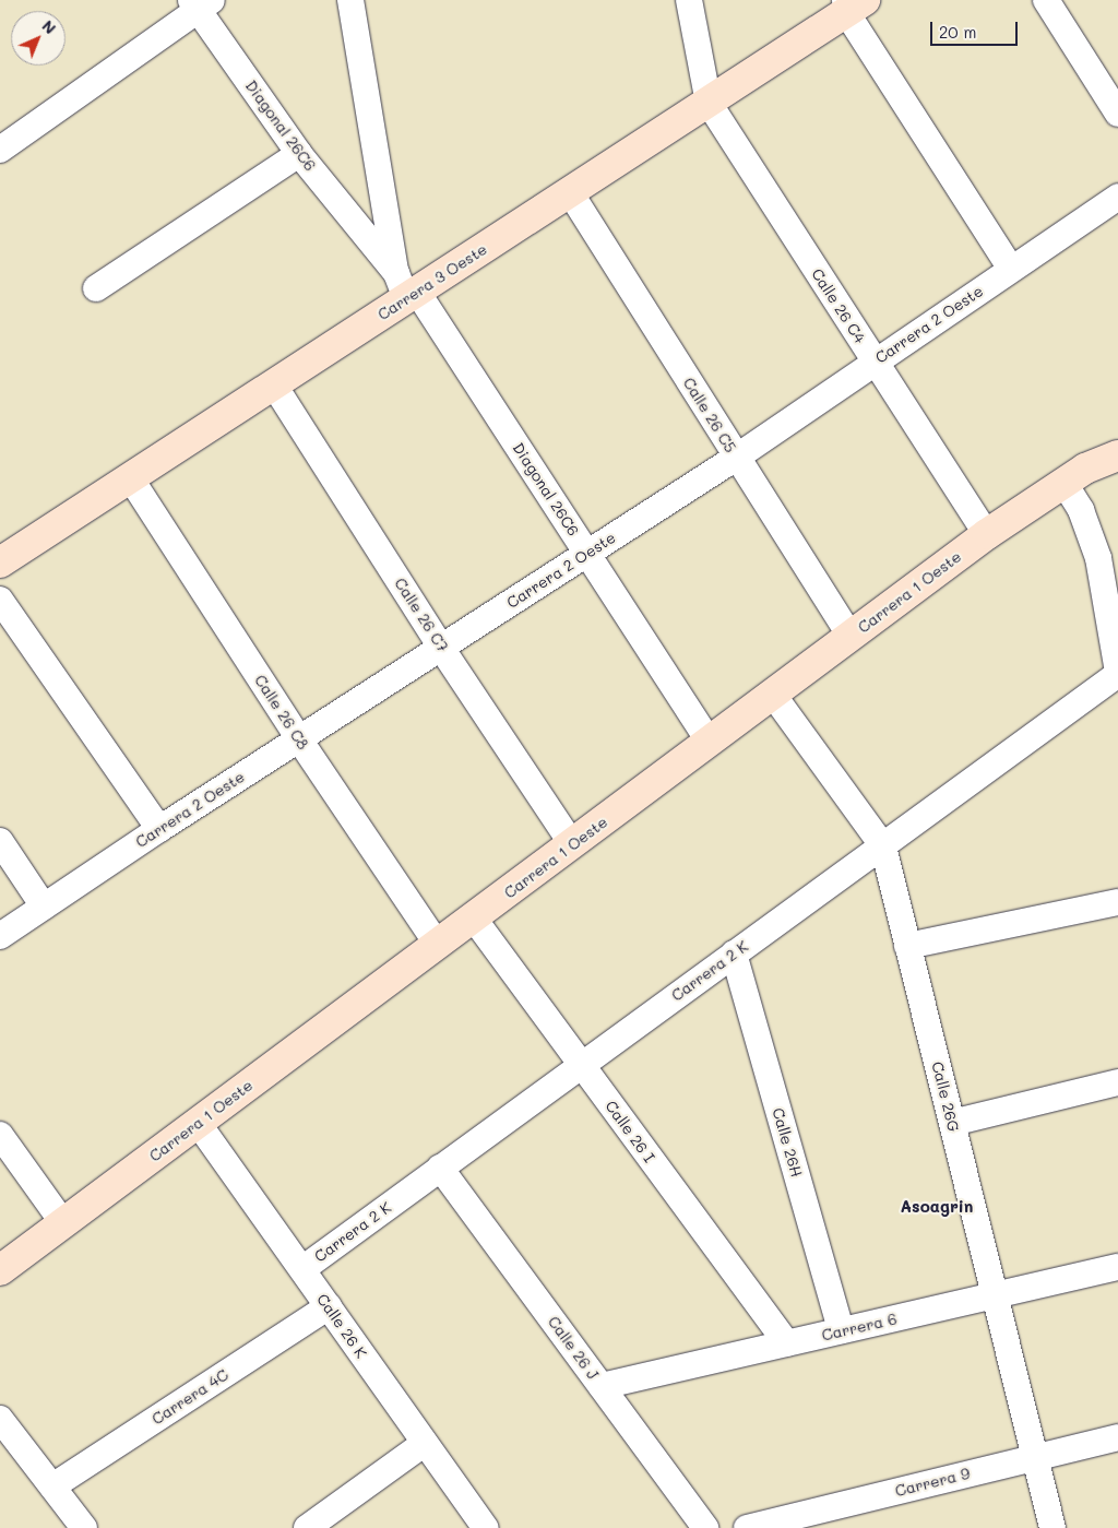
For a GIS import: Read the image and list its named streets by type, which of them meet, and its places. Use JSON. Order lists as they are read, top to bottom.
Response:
{
  "streets": {
    "street": [
      "Diagonal 26C6",
      "Carrera 3 Oeste",
      "Calle 26 C4",
      "Carrera 2 Oeste",
      "Calle 26 C5",
      "Carrera 1 Oeste",
      "Calle 26 C7",
      "Calle 26 C8",
      "Carrera 2 K",
      "Calle 26G",
      "Calle 26 I",
      "Calle 26H",
      "Calle 26 K",
      "Carrera 6",
      "Calle 26 J",
      "Carrera 4C",
      "Carrera 9"
    ]
  },
  "crossings": [
    ["Diagonal 26C6", "Carrera 3 Oeste"],
    ["Diagonal 26C6", "Carrera 2 Oeste"],
    ["Diagonal 26C6", "Carrera 1 Oeste"],
    ["Carrera 3 Oeste", "Calle 26 C4"],
    ["Carrera 3 Oeste", "Calle 26 C5"],
    ["Carrera 3 Oeste", "Calle 26 C7"],
    ["Carrera 3 Oeste", "Calle 26 C8"],
    ["Calle 26 C4", "Carrera 2 Oeste"],
    ["Calle 26 C4", "Carrera 1 Oeste"],
    ["Carrera 2 Oeste", "Calle 26 C5"],
    ["Carrera 2 Oeste", "Calle 26 C7"],
    ["Carrera 2 Oeste", "Calle 26 C8"],
    ["Calle 26 C5", "Carrera 1 Oeste"],
    ["Carrera 1 Oeste", "Calle 26 C7"],
    ["Carrera 1 Oeste", "Calle 26 C8"],
    ["Carrera 1 Oeste", "Calle 26G"],
    ["Carrera 1 Oeste", "Calle 26 I"],
    ["Carrera 1 Oeste", "Calle 26 K"],
    ["Carrera 2 K", "Calle 26G"],
    ["Carrera 2 K", "Calle 26 I"],
    ["Carrera 2 K", "Calle 26H"],
    ["Carrera 2 K", "Calle 26 K"],
    ["Carrera 2 K", "Calle 26 J"],
    ["Calle 26G", "Carrera 6"],
    ["Calle 26G", "Carrera 9"],
    ["Calle 26 I", "Carrera 6"],
    ["Calle 26H", "Carrera 6"],
    ["Calle 26 K", "Carrera 4C"],
    ["Carrera 6", "Calle 26 J"]
  ],
  "districts": ["Asoagrin"],
  "scale_bar": "20 m",
  "north": "top right"
}
